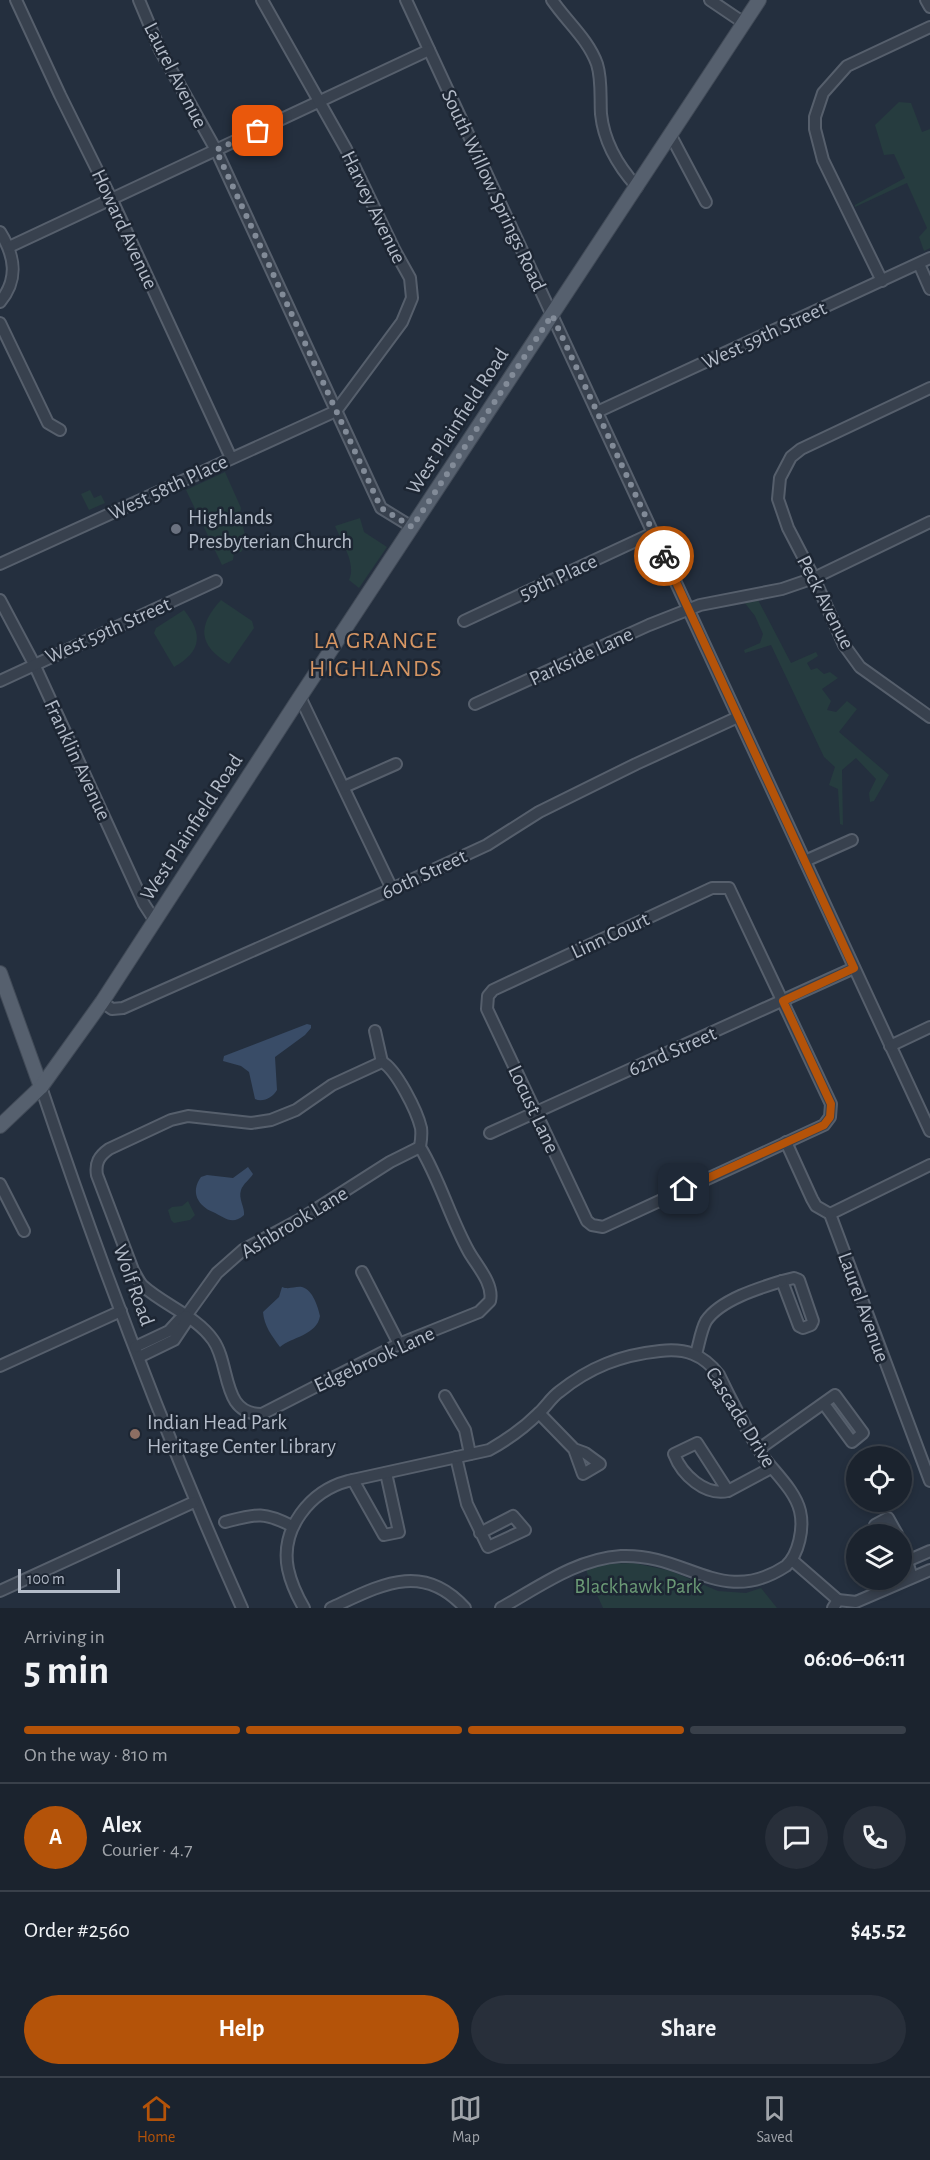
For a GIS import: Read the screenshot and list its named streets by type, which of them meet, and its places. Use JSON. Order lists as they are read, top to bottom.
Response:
{
  "streets": {
    "main road": ["West Plainfield Road", "Wolf Road"],
    "street": [
      "Laurel Avenue",
      "South Willow Springs Road",
      "Harvey Avenue",
      "Howard Avenue",
      "West 59th Street",
      "West 58th Place",
      "59th Place",
      "Peck Avenue",
      "Parkside Lane",
      "Franklin Avenue",
      "60th Street",
      "Linn Court",
      "62nd Street",
      "Locust Lane",
      "Ashbrook Lane",
      "Edgebrook Lane",
      "Cascade Drive"
    ]
  },
  "crossings": [
    ["Laurel Avenue", "Harvey Avenue"],
    ["Laurel Avenue", "West Plainfield Road"],
    ["Laurel Avenue", "West 58th Place"],
    ["Laurel Avenue", "Locust Lane"],
    ["South Willow Springs Road", "West 59th Street"],
    ["South Willow Springs Road", "West Plainfield Road"],
    ["South Willow Springs Road", "59th Place"],
    ["South Willow Springs Road", "Parkside Lane"],
    ["South Willow Springs Road", "60th Street"],
    ["South Willow Springs Road", "62nd Street"],
    ["Harvey Avenue", "West 58th Place"],
    ["Howard Avenue", "West 58th Place"],
    ["West 59th Street", "Franklin Avenue"],
    ["West Plainfield Road", "Franklin Avenue"],
    ["West Plainfield Road", "60th Street"],
    ["West Plainfield Road", "Wolf Road"],
    ["Linn Court", "62nd Street"],
    ["Linn Court", "Locust Lane"],
    ["62nd Street", "Locust Lane"],
    ["Ashbrook Lane", "Wolf Road"],
    ["Ashbrook Lane", "Edgebrook Lane"]
  ],
  "districts": ["LA GRANGE HIGHLANDS"],
  "parks": ["Blackhawk Park"],
  "places": ["Highlands Presbyterian Church", "Indian Head Park Heritage Center Library"],
  "scale_bar": "100 m",
  "page": {
    "scale": "100 m",
    "heading": ["5 min", "Arriving in", "06:06–06:11"],
    "panel": [
      "Alex",
      "Courier · 4.7",
      "Order #2560",
      "$45.52"
    ],
    "bar": "On the way · 810 m",
    "round": "A",
    "buttons": ["Help", "Share"],
    "tabs": ["Home", "Map", "Saved"]
  }
}
